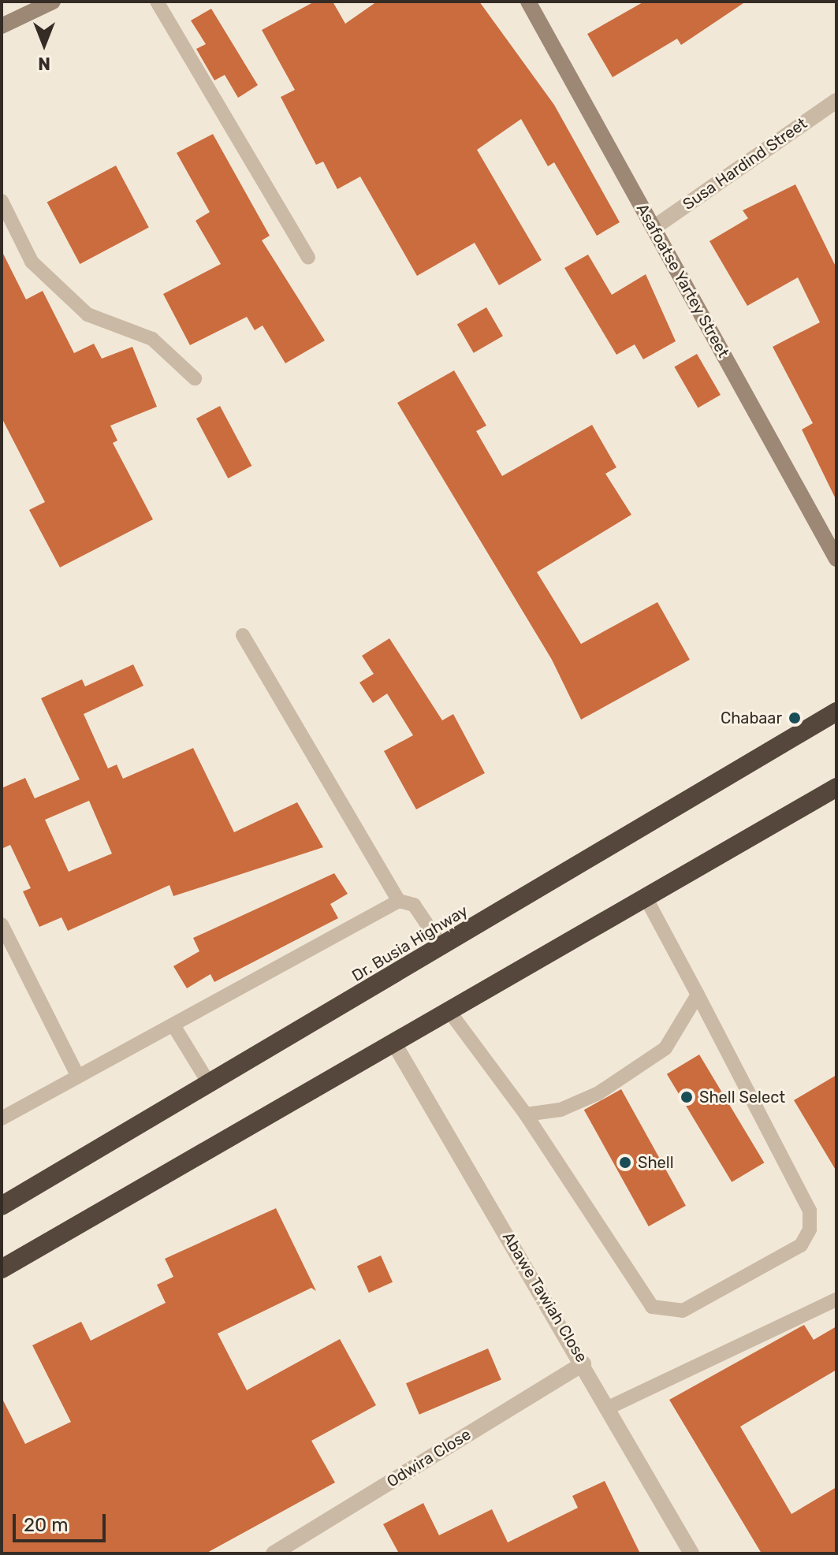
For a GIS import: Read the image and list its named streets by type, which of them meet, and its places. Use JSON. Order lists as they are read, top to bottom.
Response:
{
  "streets": {
    "highway": ["Dr. Busia Highway"],
    "street": [
      "Susa Hardind Street",
      "Asafoatse Yartey Street",
      "Abawe Tawiah Close",
      "Odwira Close"
    ]
  },
  "crossings": [
    ["Susa Hardind Street", "Asafoatse Yartey Street"],
    ["Abawe Tawiah Close", "Odwira Close"]
  ],
  "places": ["Chabaar", "Shell Select", "Shell"],
  "scale_bar": "20 m",
  "north": "bottom"
}
